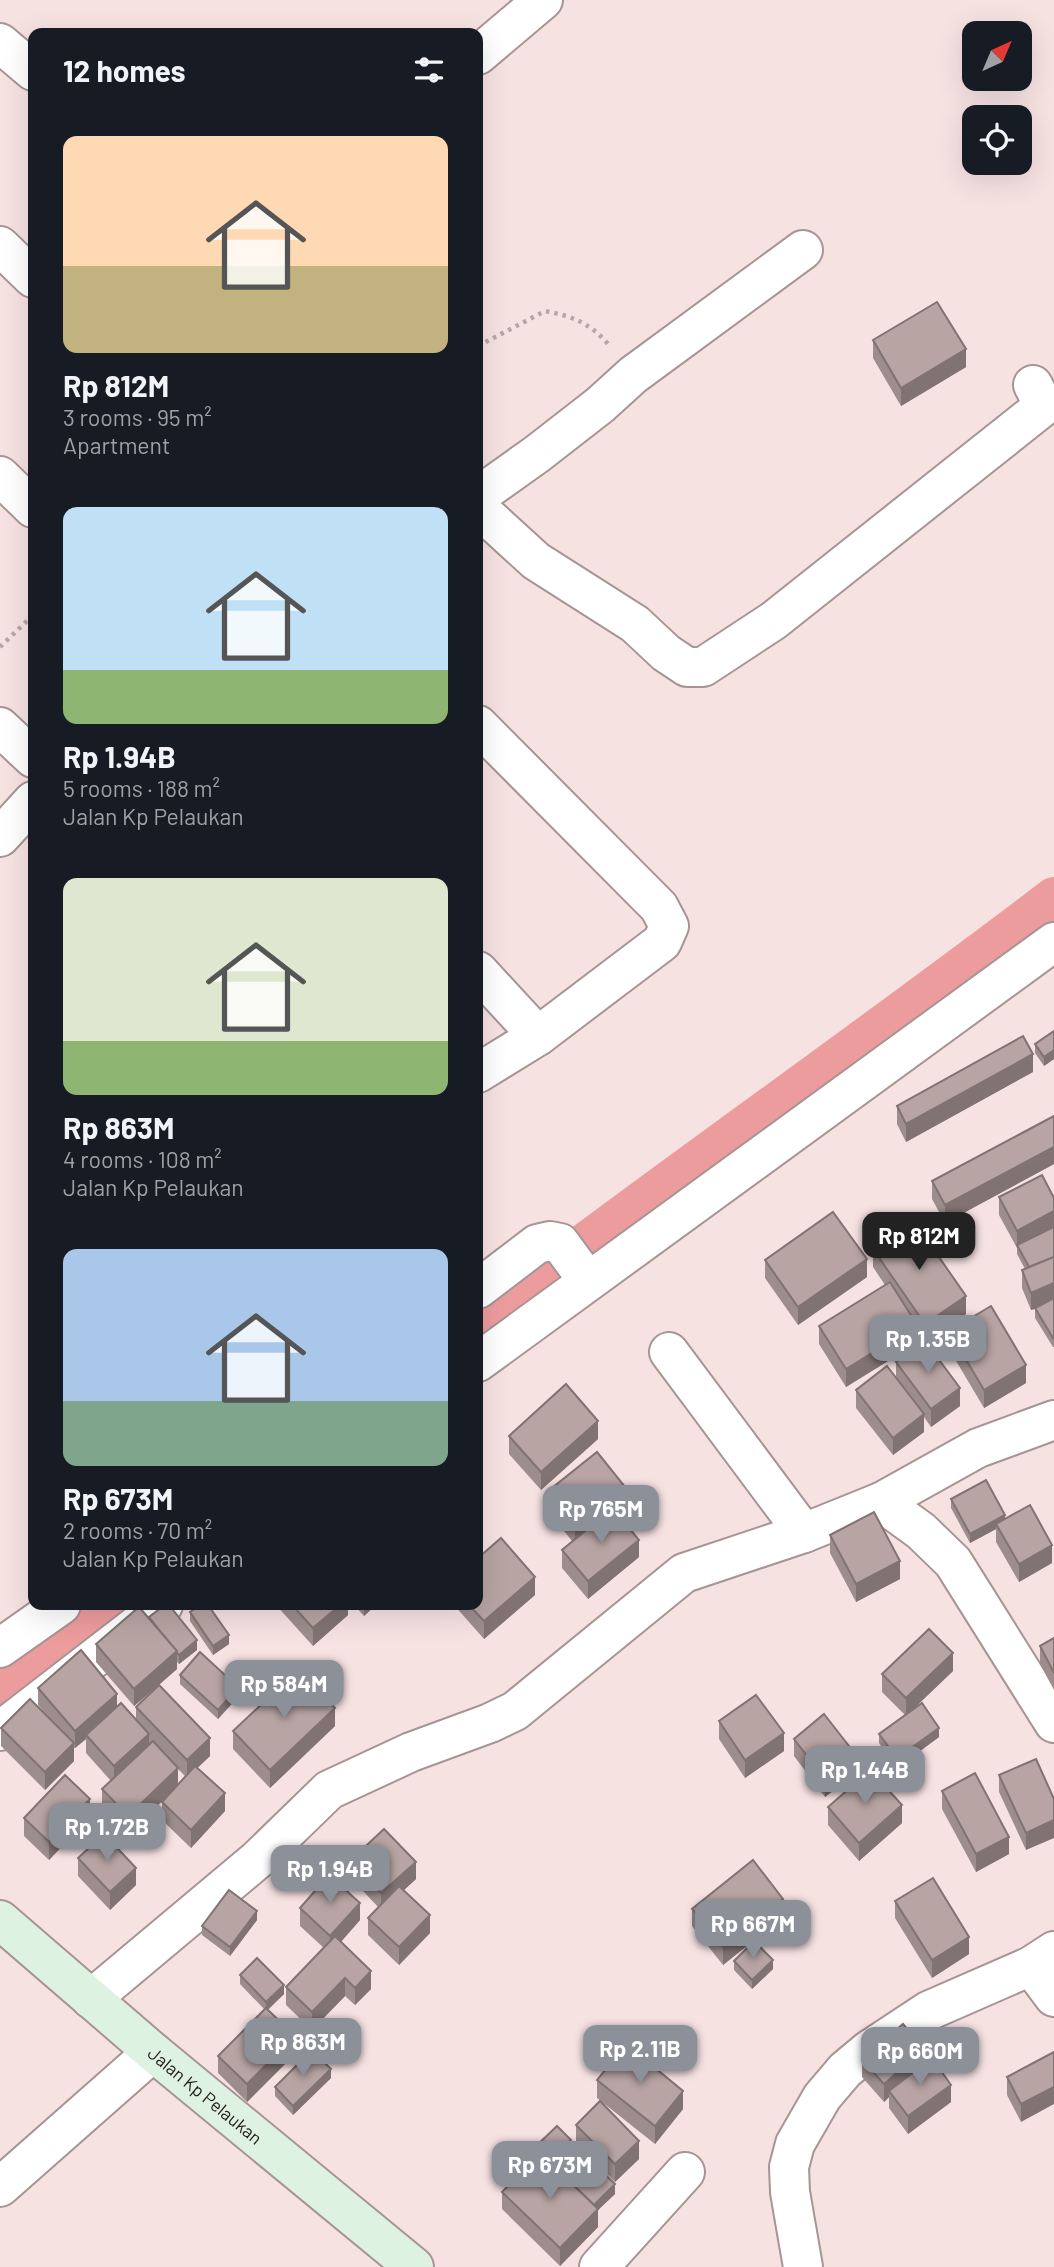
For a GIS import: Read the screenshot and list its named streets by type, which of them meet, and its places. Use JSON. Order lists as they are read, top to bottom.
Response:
{
  "streets": {
    "street": ["Jalan Kp Pelaukan"]
  },
  "north": "top right",
  "page": {
    "heading": "12 homes",
    "list": [
      {
        "name": "Rp 812M",
        "note": "3 rooms · 95 m² · Apartment"
      },
      {
        "name": "Rp 1.94B",
        "note": "5 rooms · 188 m² · Jalan Kp Pelaukan"
      },
      {
        "name": "Rp 863M",
        "note": "4 rooms · 108 m² · Jalan Kp Pelaukan"
      },
      {
        "name": "Rp 673M",
        "note": "2 rooms · 70 m² · Jalan Kp Pelaukan"
      }
    ],
    "price": [
      "Rp 812M",
      "Rp 1.35B",
      "Rp 765M",
      "Rp 584M",
      "Rp 1.44B",
      "Rp 1.72B",
      "Rp 1.94B",
      "Rp 667M",
      "Rp 863M",
      "Rp 2.11B",
      "Rp 660M",
      "Rp 673M"
    ]
  }
}
